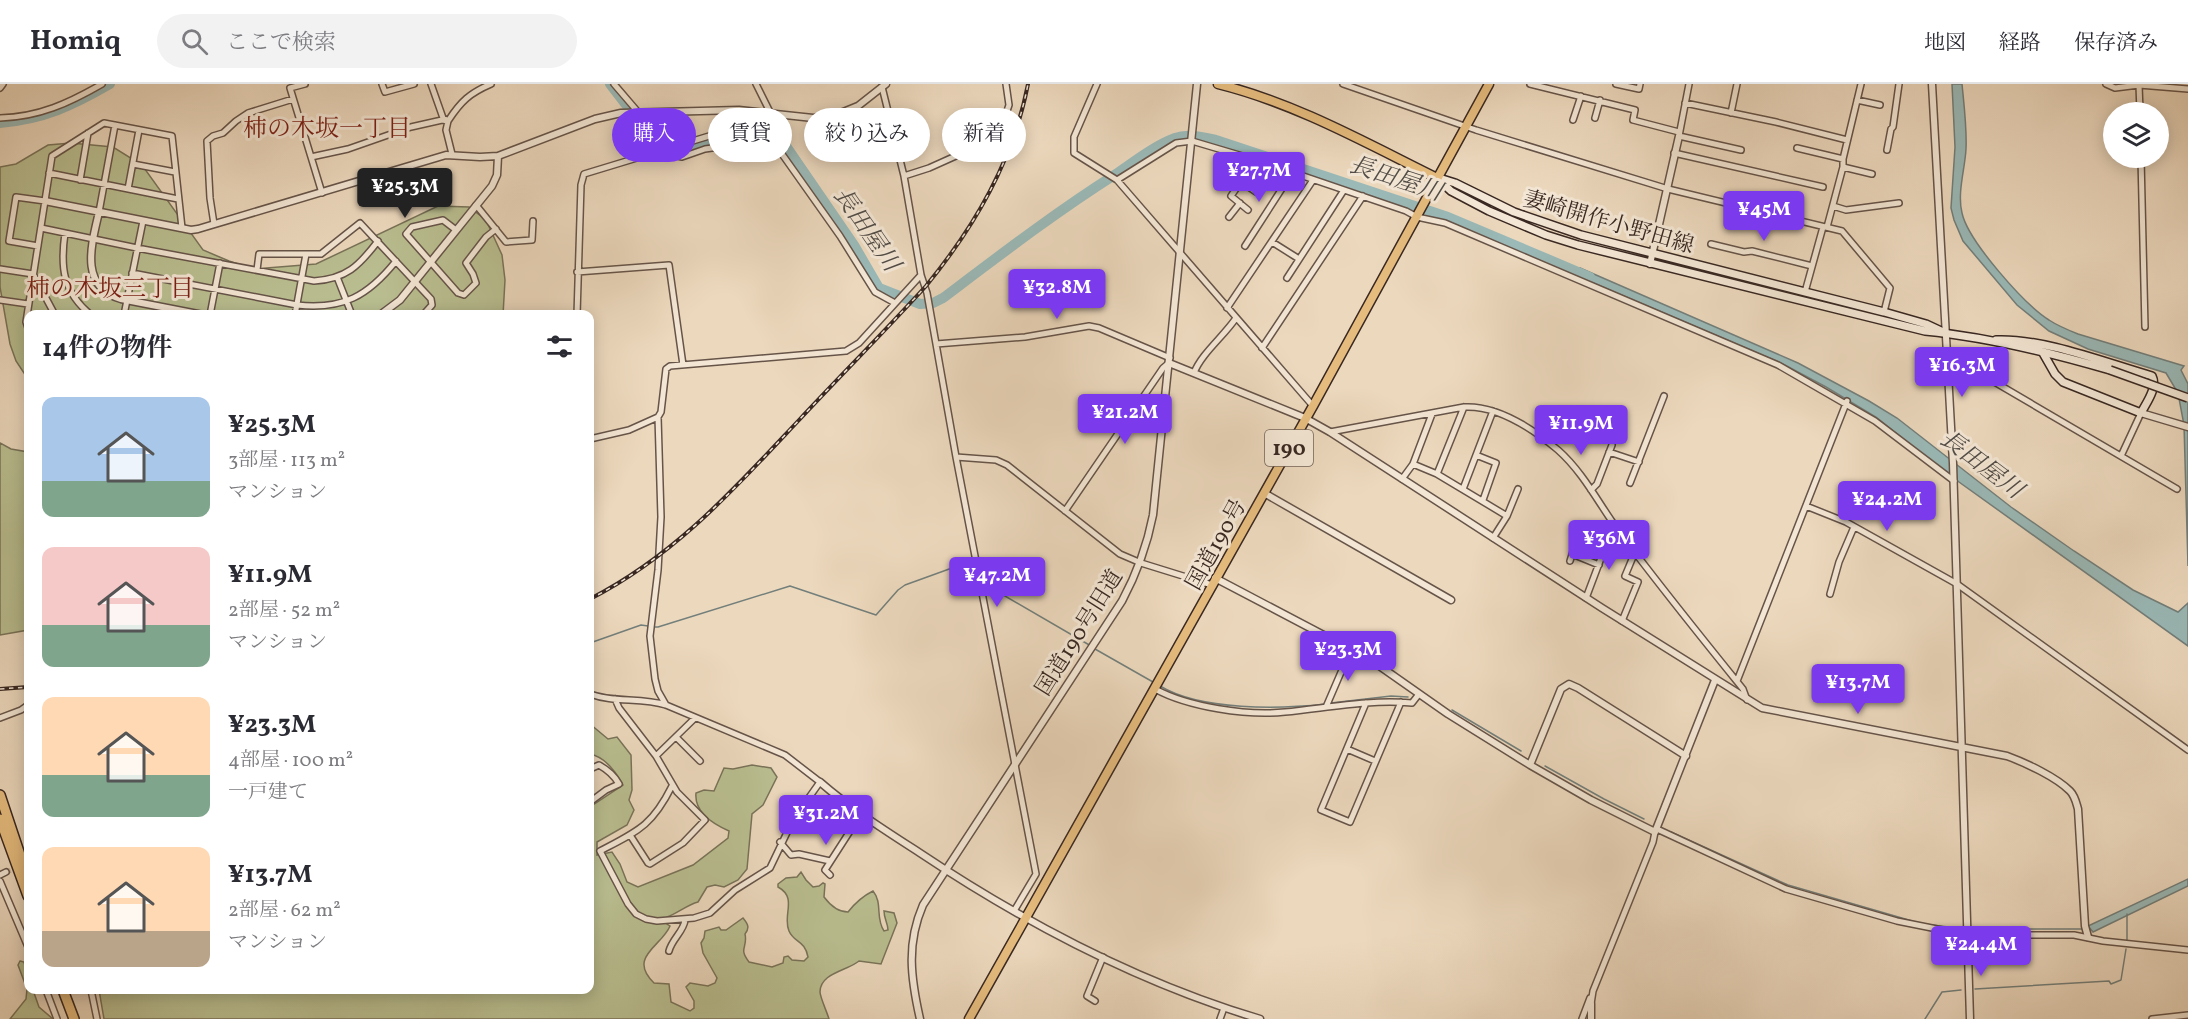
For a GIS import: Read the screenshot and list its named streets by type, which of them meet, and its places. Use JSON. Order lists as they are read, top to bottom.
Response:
{
  "streets": {
    "main road": ["妻崎開作小野田線", "190", "国道190号"],
    "street": ["国道190号旧道"]
  },
  "crossings": [
    ["妻崎開作小野田線", "国道190号"]
  ],
  "districts": ["柿の木坂一丁目", "柿の木坂三丁目"],
  "water": ["長田屋川"],
  "page": {
    "header": "Homiq",
    "search": "ここで検索",
    "nav": ["地図", "経路", "保存済み"],
    "chip": [
      "購入",
      "賃貸",
      "絞り込み",
      "新着"
    ],
    "price": [
      "¥27.7M",
      "¥25.3M",
      "¥45M",
      "¥32.8M",
      "¥16.3M",
      "¥21.2M",
      "¥11.9M",
      "¥24.2M",
      "¥36M",
      "¥47.2M",
      "¥23.3M",
      "¥13.7M",
      "¥31.2M",
      "¥24.4M"
    ],
    "heading": "14件の物件",
    "list": [
      {
        "name": "¥25.3M",
        "note": "3部屋 · 113 m² · マンション"
      },
      {
        "name": "¥11.9M",
        "note": "2部屋 · 52 m² · マンション"
      },
      {
        "name": "¥23.3M",
        "note": "4部屋 · 100 m² · 一戸建て"
      },
      {
        "name": "¥13.7M",
        "note": "2部屋 · 62 m² · マンション"
      }
    ]
  }
}
